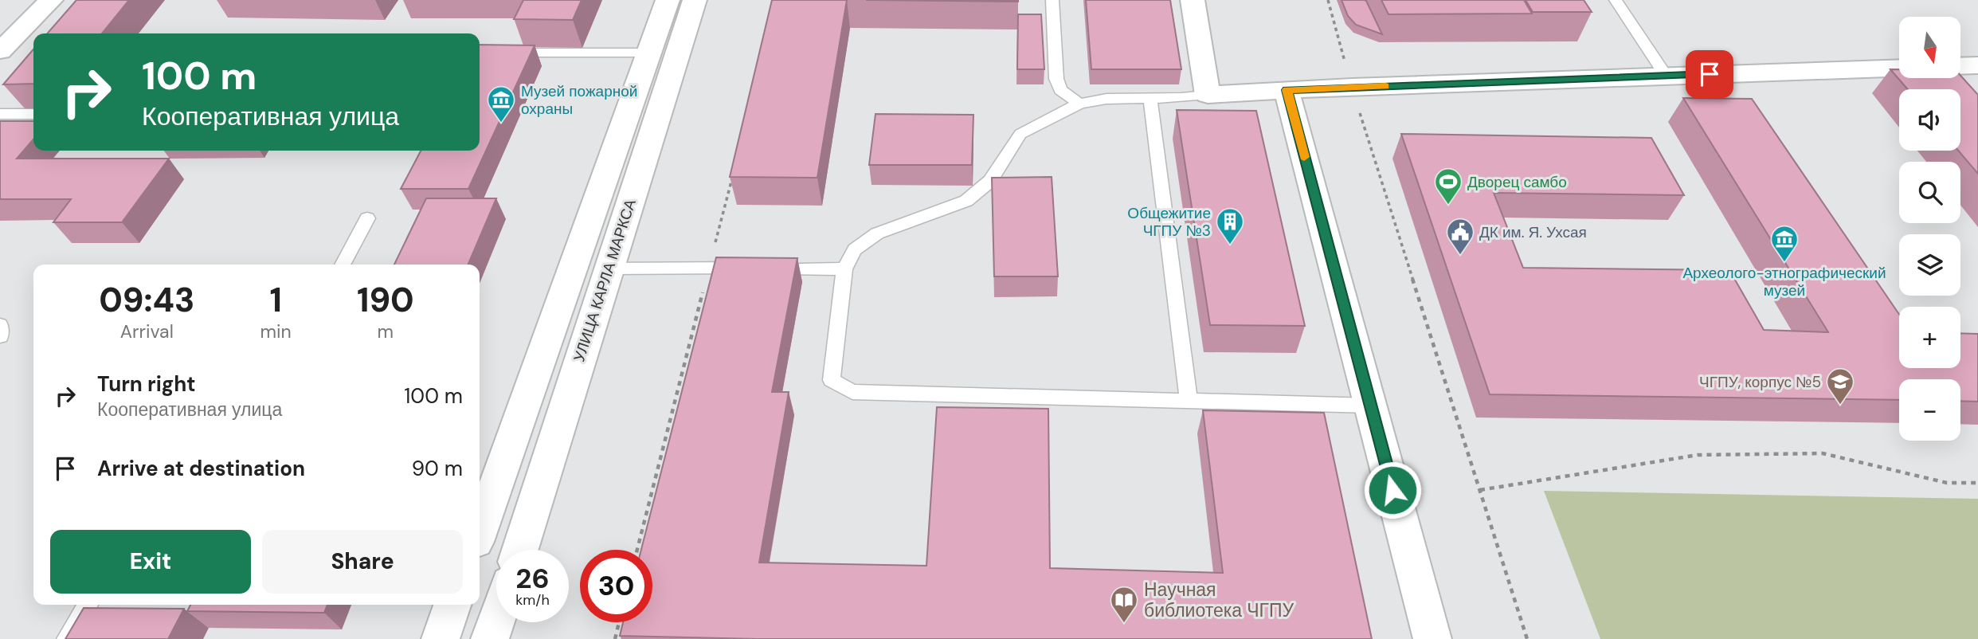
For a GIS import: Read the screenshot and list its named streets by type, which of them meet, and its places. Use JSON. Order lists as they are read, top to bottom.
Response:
{
  "streets": {
    "street": ["УЛИЦА КАРЛА МАРКСА"]
  },
  "places": {
    "museum": ["Музей пожарной охраны", "Археолого-этнографический музей"],
    "sports": ["Дворец самбо"],
    "building": ["Общежитие ЧГПУ №3"],
    "public building": ["ДК им. Я. Ухсая"],
    "school or university": ["ЧГПУ, корпус №5"],
    "library": ["Научная библиотека ЧГПУ"]
  },
  "north": "bottom",
  "page": {
    "map_buttons": ["+", "−"],
    "turn": ["100 m", "Кооперативная улица"],
    "eta": [
      "09:43",
      "Arrival",
      "1",
      "min",
      "190",
      "m"
    ],
    "list": [
      {
        "name": "Turn right",
        "note": "Кооперативная улица",
        "value": "100 m"
      },
      {
        "name": "Arrive at destination",
        "value": "90 m"
      }
    ],
    "buttons": ["Exit", "Share"],
    "speed": "26 km/h",
    "limit": "30"
  }
}
